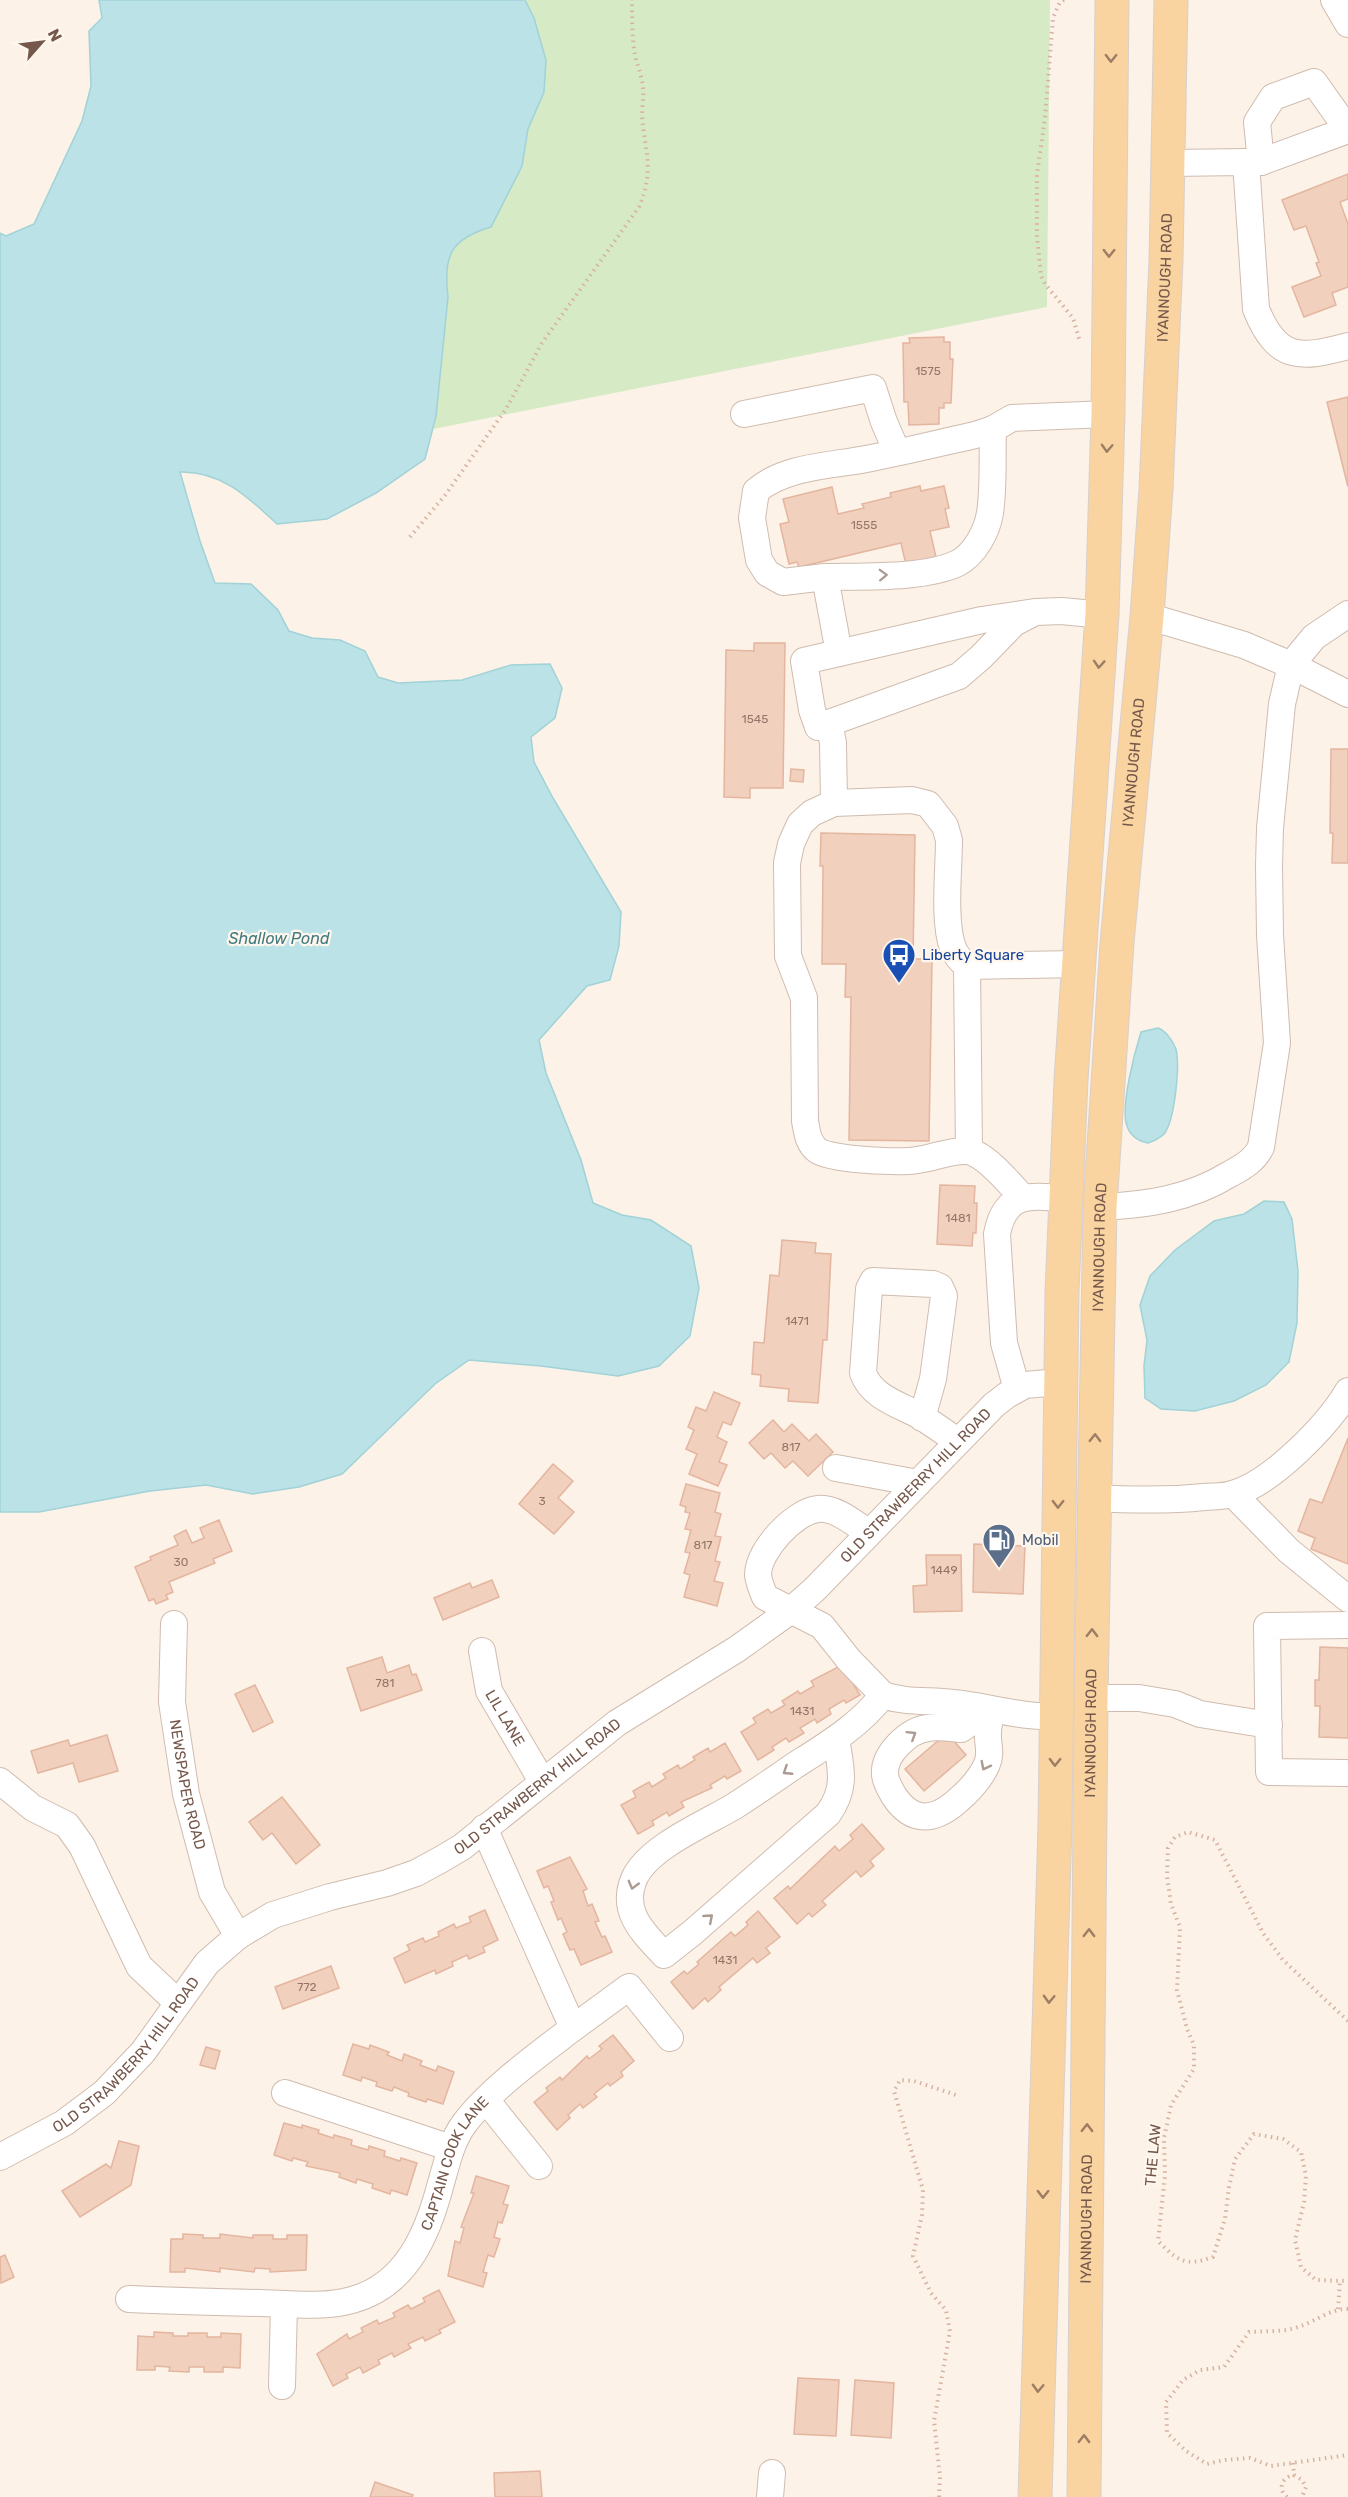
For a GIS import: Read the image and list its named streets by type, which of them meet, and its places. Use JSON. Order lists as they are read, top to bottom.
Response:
{
  "streets": {
    "main road": ["IYANNOUGH ROAD"],
    "street": [
      "OLD STRAWBERRY HILL ROAD",
      "LIL LANE",
      "NEWSPAPER ROAD",
      "CAPTAIN COOK LANE"
    ],
    "path": ["THE LAW"]
  },
  "crossings": [
    ["OLD STRAWBERRY HILL ROAD", "LIL LANE"],
    ["OLD STRAWBERRY HILL ROAD", "NEWSPAPER ROAD"]
  ],
  "water": ["Shallow Pond"],
  "places": {
    "bus stop": ["Liberty Square"],
    "fuel station": ["Mobil"]
  },
  "house_numbers": [
    "1575",
    "1555",
    "1545",
    "1481",
    "1471",
    "817",
    "3",
    "817",
    "30",
    "1449",
    "781",
    "1431",
    "1431",
    "772"
  ],
  "north": "top right"
}
